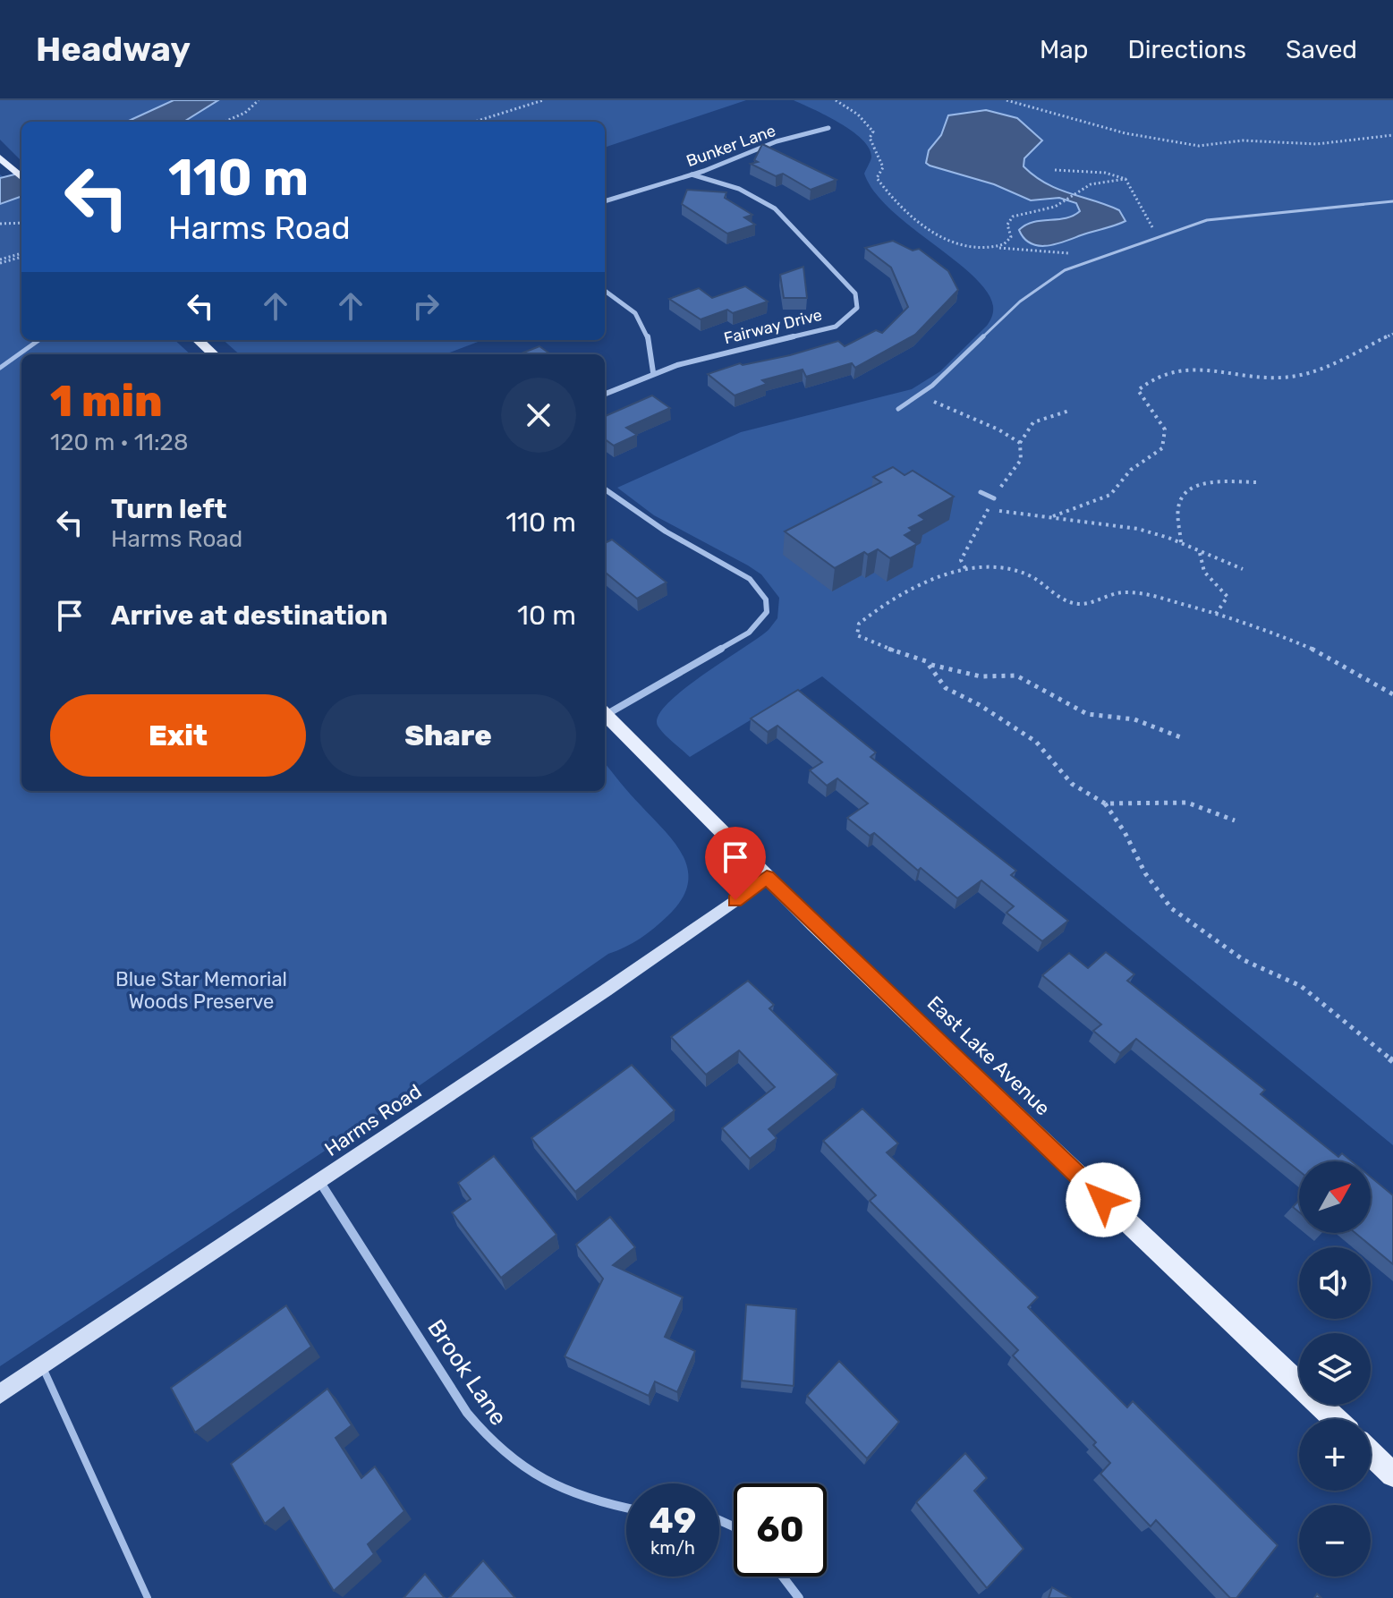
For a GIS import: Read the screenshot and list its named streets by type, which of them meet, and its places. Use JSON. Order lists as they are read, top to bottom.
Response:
{
  "streets": {
    "main road": ["East Lake Avenue", "Harms Road"],
    "street": ["Bunker Lane", "Fairway Drive", "Brook Lane"]
  },
  "crossings": [
    ["Bunker Lane", "Fairway Drive"],
    ["East Lake Avenue", "Harms Road"],
    ["Harms Road", "Brook Lane"]
  ],
  "parks": ["Blue Star Memorial Woods Preserve"],
  "north": "top right",
  "page": {
    "header": "Headway",
    "nav": ["Map", "Directions", "Saved"],
    "turn": ["110 m", "Harms Road"],
    "heading": ["1 min", "120 m · 11:28"],
    "list": [
      {
        "name": "Turn left",
        "note": "Harms Road",
        "value": "110 m"
      },
      {
        "name": "Arrive at destination",
        "value": "10 m"
      }
    ],
    "buttons": ["Exit", "Share"],
    "map_buttons": ["+", "−"],
    "speed": "49 km/h",
    "limit": "60"
  }
}
